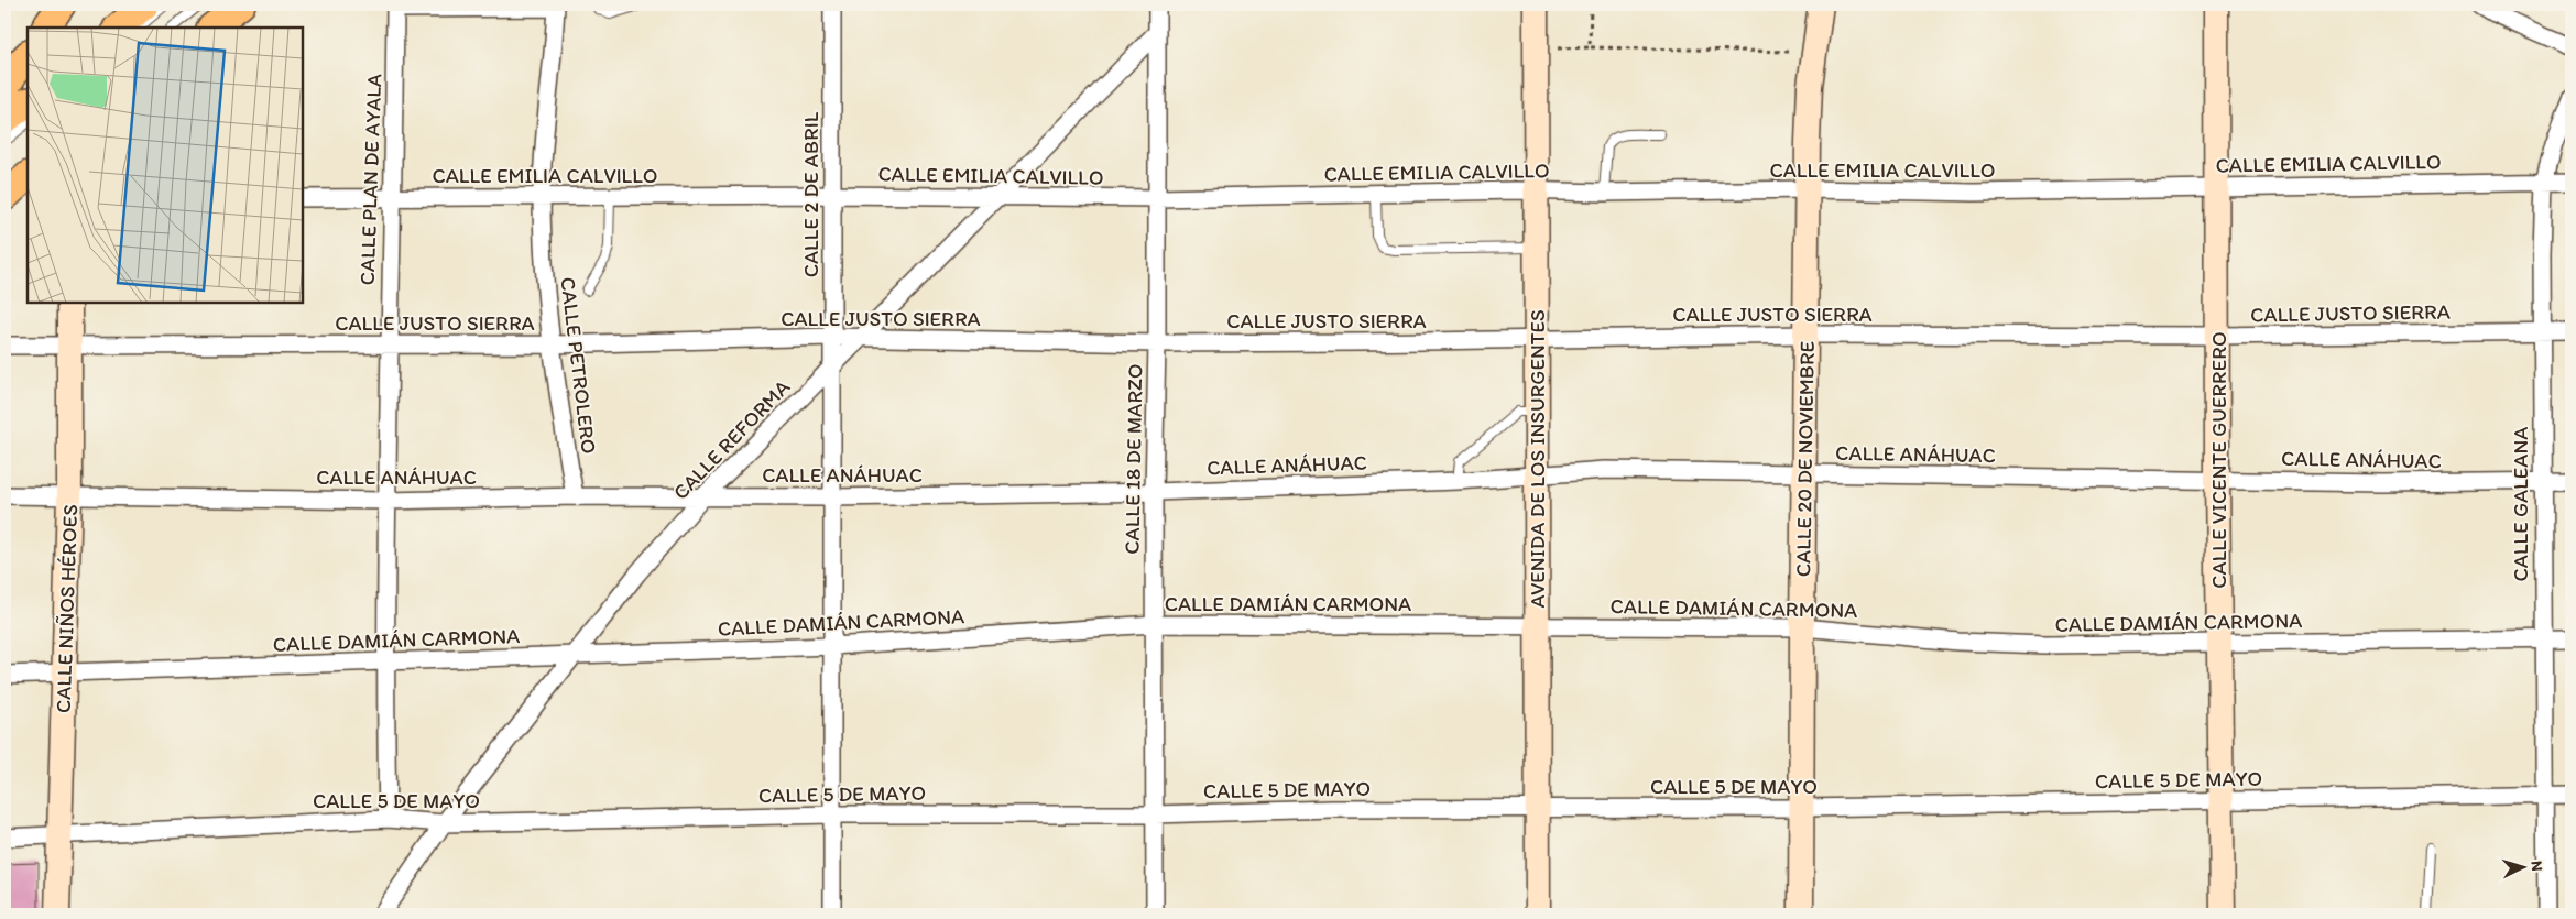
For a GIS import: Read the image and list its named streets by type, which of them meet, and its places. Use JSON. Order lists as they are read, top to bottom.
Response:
{
  "streets": {
    "main road": [
      "AVENIDA DE LOS INSURGENTES",
      "CALLE 20 DE NOVIEMBRE",
      "CALLE VICENTE GUERRERO",
      "CALLE NIÑOS HÉROES"
    ],
    "street": [
      "CALLE EMILIA CALVILLO",
      "CALLE PLAN DE AYALA",
      "CALLE 2 DE ABRIL",
      "CALLE JUSTO SIERRA",
      "CALLE PETROLERO",
      "CALLE REFORMA",
      "CALLE ANÁHUAC",
      "CALLE 18 DE MARZO",
      "CALLE GALEANA",
      "CALLE DAMIÁN CARMONA",
      "CALLE 5 DE MAYO"
    ]
  },
  "crossings": [
    ["CALLE EMILIA CALVILLO", "CALLE PLAN DE AYALA"],
    ["CALLE EMILIA CALVILLO", "CALLE 2 DE ABRIL"],
    ["CALLE EMILIA CALVILLO", "CALLE PETROLERO"],
    ["CALLE EMILIA CALVILLO", "CALLE REFORMA"],
    ["CALLE EMILIA CALVILLO", "CALLE 18 DE MARZO"],
    ["CALLE EMILIA CALVILLO", "AVENIDA DE LOS INSURGENTES"],
    ["CALLE EMILIA CALVILLO", "CALLE 20 DE NOVIEMBRE"],
    ["CALLE EMILIA CALVILLO", "CALLE VICENTE GUERRERO"],
    ["CALLE EMILIA CALVILLO", "CALLE GALEANA"],
    ["CALLE PLAN DE AYALA", "CALLE JUSTO SIERRA"],
    ["CALLE PLAN DE AYALA", "CALLE PETROLERO"],
    ["CALLE PLAN DE AYALA", "CALLE ANÁHUAC"],
    ["CALLE PLAN DE AYALA", "CALLE DAMIÁN CARMONA"],
    ["CALLE PLAN DE AYALA", "CALLE 5 DE MAYO"],
    ["CALLE 2 DE ABRIL", "CALLE JUSTO SIERRA"],
    ["CALLE 2 DE ABRIL", "CALLE REFORMA"],
    ["CALLE 2 DE ABRIL", "CALLE ANÁHUAC"],
    ["CALLE 2 DE ABRIL", "CALLE DAMIÁN CARMONA"],
    ["CALLE 2 DE ABRIL", "CALLE 5 DE MAYO"],
    ["CALLE JUSTO SIERRA", "CALLE PETROLERO"],
    ["CALLE JUSTO SIERRA", "CALLE REFORMA"],
    ["CALLE JUSTO SIERRA", "CALLE 18 DE MARZO"],
    ["CALLE JUSTO SIERRA", "AVENIDA DE LOS INSURGENTES"],
    ["CALLE JUSTO SIERRA", "CALLE 20 DE NOVIEMBRE"],
    ["CALLE JUSTO SIERRA", "CALLE VICENTE GUERRERO"],
    ["CALLE JUSTO SIERRA", "CALLE GALEANA"],
    ["CALLE JUSTO SIERRA", "CALLE NIÑOS HÉROES"],
    ["CALLE PETROLERO", "CALLE ANÁHUAC"],
    ["CALLE REFORMA", "CALLE ANÁHUAC"],
    ["CALLE REFORMA", "CALLE 18 DE MARZO"],
    ["CALLE REFORMA", "CALLE DAMIÁN CARMONA"],
    ["CALLE REFORMA", "CALLE 5 DE MAYO"],
    ["CALLE ANÁHUAC", "CALLE 18 DE MARZO"],
    ["CALLE ANÁHUAC", "AVENIDA DE LOS INSURGENTES"],
    ["CALLE ANÁHUAC", "CALLE 20 DE NOVIEMBRE"],
    ["CALLE ANÁHUAC", "CALLE VICENTE GUERRERO"],
    ["CALLE ANÁHUAC", "CALLE GALEANA"],
    ["CALLE ANÁHUAC", "CALLE NIÑOS HÉROES"],
    ["CALLE 18 DE MARZO", "CALLE DAMIÁN CARMONA"],
    ["CALLE 18 DE MARZO", "CALLE 5 DE MAYO"],
    ["AVENIDA DE LOS INSURGENTES", "CALLE DAMIÁN CARMONA"],
    ["AVENIDA DE LOS INSURGENTES", "CALLE 5 DE MAYO"],
    ["CALLE 20 DE NOVIEMBRE", "CALLE DAMIÁN CARMONA"],
    ["CALLE 20 DE NOVIEMBRE", "CALLE 5 DE MAYO"],
    ["CALLE VICENTE GUERRERO", "CALLE DAMIÁN CARMONA"],
    ["CALLE VICENTE GUERRERO", "CALLE 5 DE MAYO"],
    ["CALLE GALEANA", "CALLE DAMIÁN CARMONA"],
    ["CALLE GALEANA", "CALLE 5 DE MAYO"],
    ["CALLE DAMIÁN CARMONA", "CALLE NIÑOS HÉROES"],
    ["CALLE NIÑOS HÉROES", "CALLE 5 DE MAYO"]
  ],
  "north": "right"
}
